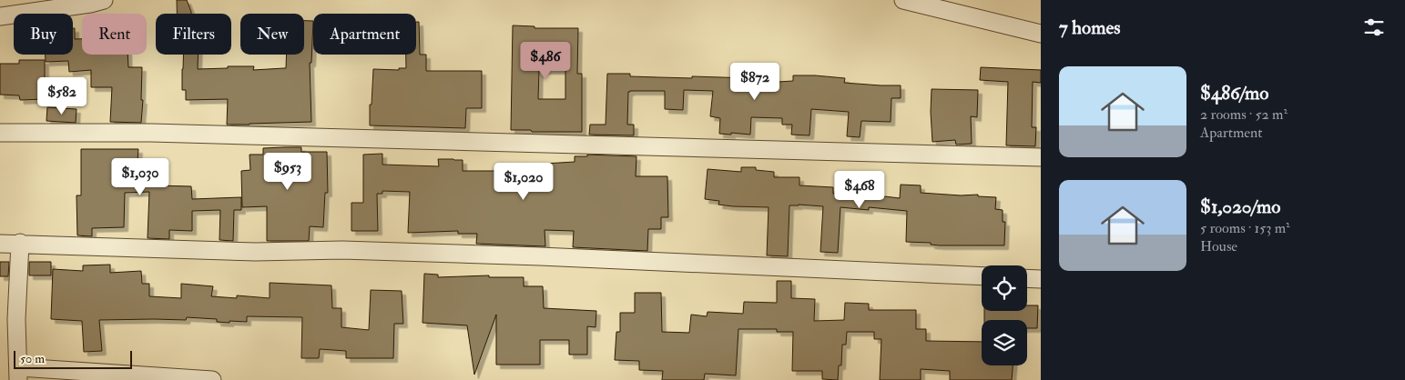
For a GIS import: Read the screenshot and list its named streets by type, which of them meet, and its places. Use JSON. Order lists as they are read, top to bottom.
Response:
{
  "scale_bar": "50 m",
  "page": {
    "heading": "7 homes",
    "chip": [
      "Buy",
      "Rent",
      "Filters",
      "New",
      "Apartment"
    ],
    "price": [
      "$486",
      "$872",
      "$582",
      "$953",
      "$1,030",
      "$1,020",
      "$468"
    ],
    "list": [
      {
        "name": "$486/mo",
        "note": "2 rooms · 52 m² · Apartment"
      },
      {
        "name": "$1,020/mo",
        "note": "5 rooms · 153 m² · House"
      }
    ],
    "scale": "50 m"
  }
}
